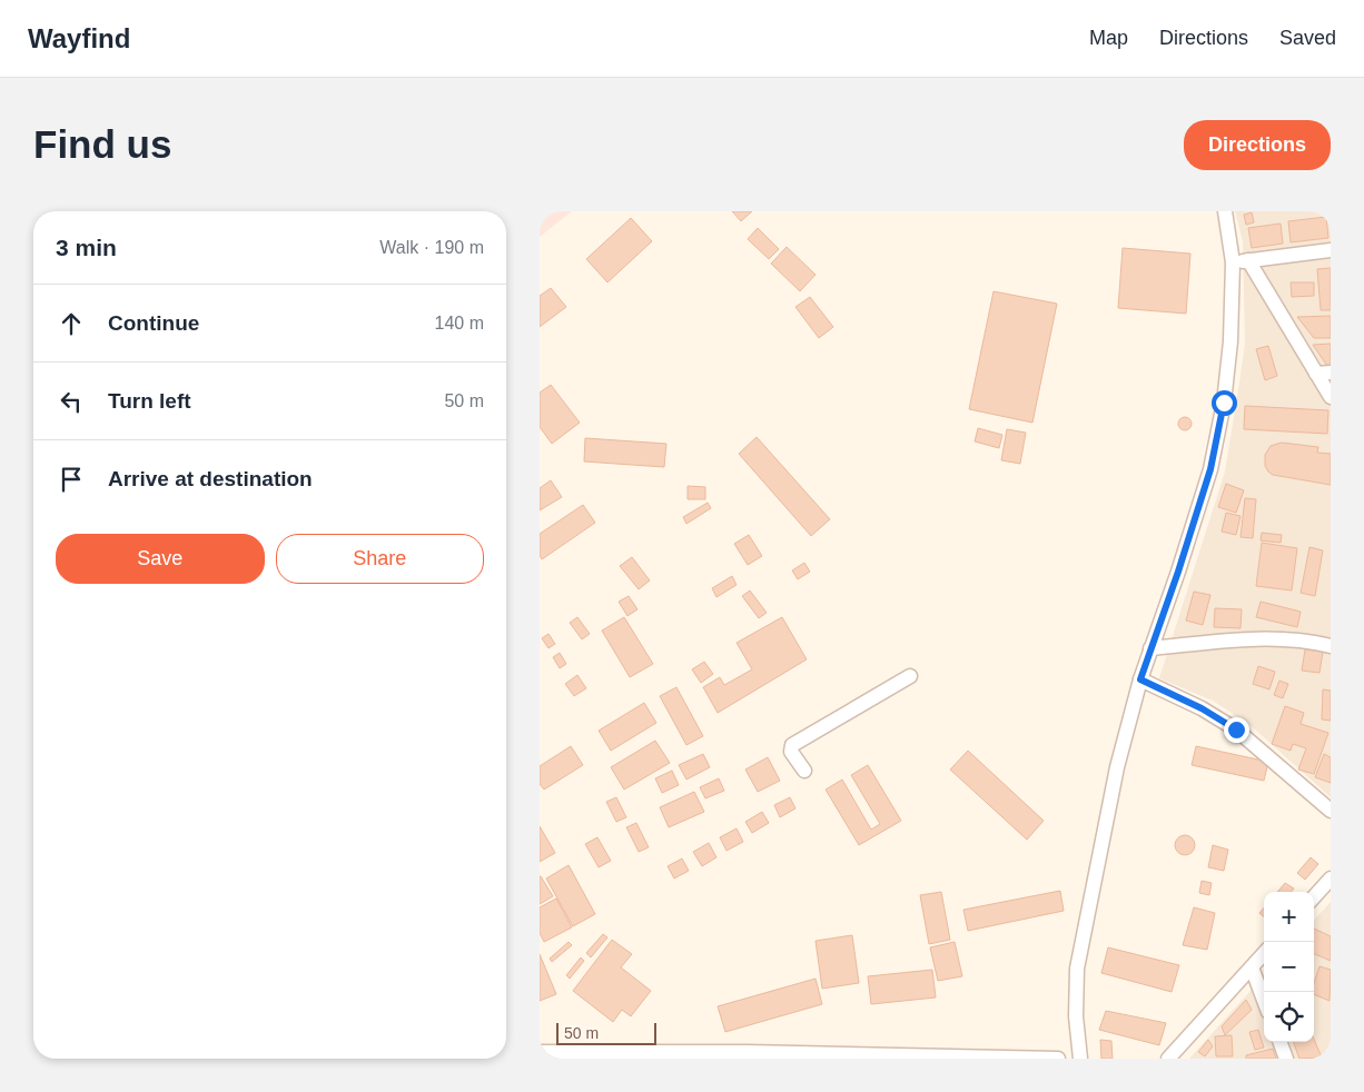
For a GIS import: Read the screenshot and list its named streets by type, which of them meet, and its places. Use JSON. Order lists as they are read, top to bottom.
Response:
{
  "scale_bar": "50 m",
  "page": {
    "header": "Wayfind",
    "nav": ["Map", "Directions", "Saved"],
    "buttons": [
      "Directions",
      ["Save", "Share"]
    ],
    "title": "Find us",
    "heading": ["3 min", "Walk · 190 m"],
    "list": [
      ["Continue", "140 m"],
      ["Turn left", "50 m"],
      "Arrive at destination"
    ],
    "map_buttons": ["+", "−"],
    "scale": "50 m"
  }
}
